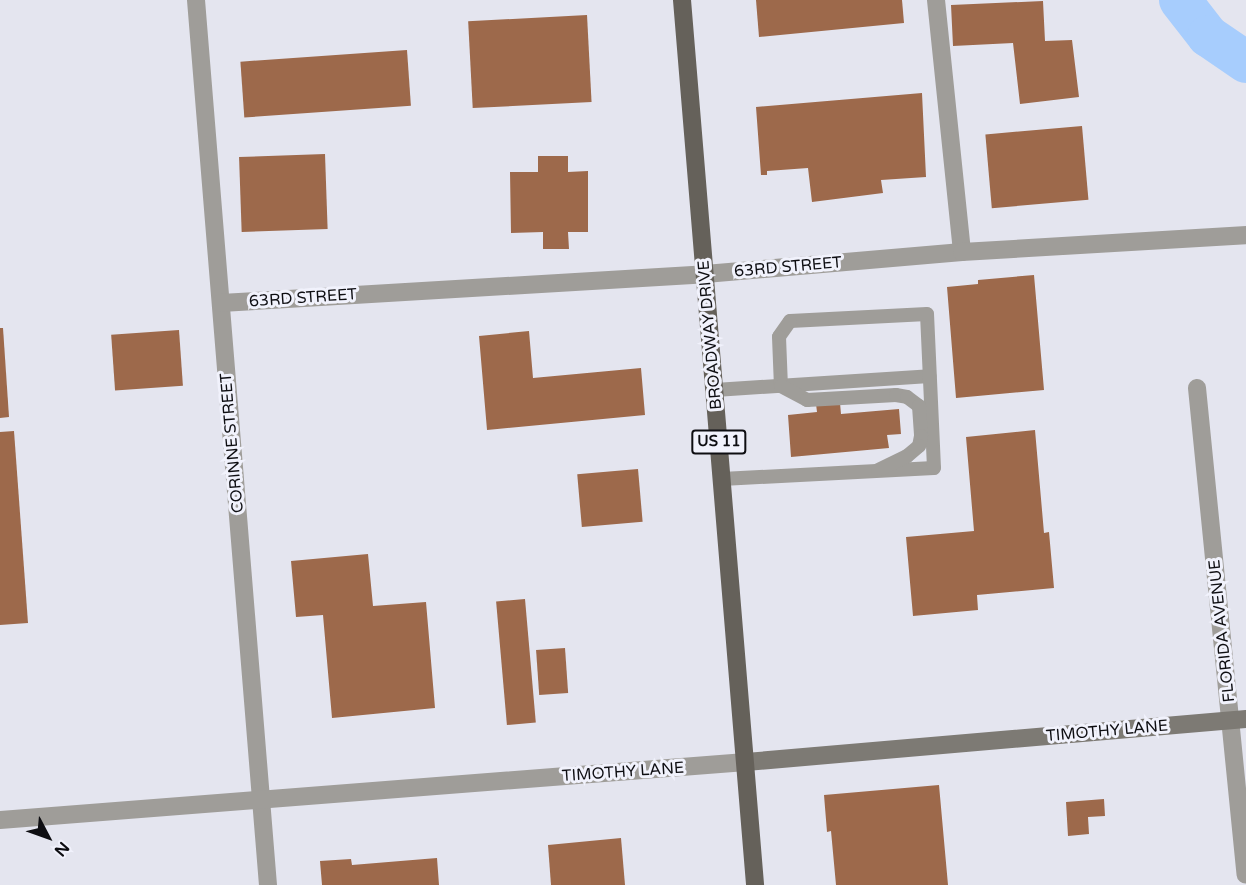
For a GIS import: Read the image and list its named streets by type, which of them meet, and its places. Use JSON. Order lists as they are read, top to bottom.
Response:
{
  "streets": {
    "main road": ["BROADWAY DRIVE", "US 11", "TIMOTHY LANE"],
    "street": ["63RD STREET", "CORINNE STREET", "FLORIDA AVENUE"]
  },
  "crossings": [
    ["63RD STREET", "BROADWAY DRIVE"],
    ["63RD STREET", "CORINNE STREET"],
    ["BROADWAY DRIVE", "TIMOTHY LANE"],
    ["CORINNE STREET", "TIMOTHY LANE"],
    ["FLORIDA AVENUE", "TIMOTHY LANE"]
  ],
  "north": "bottom right"
}
